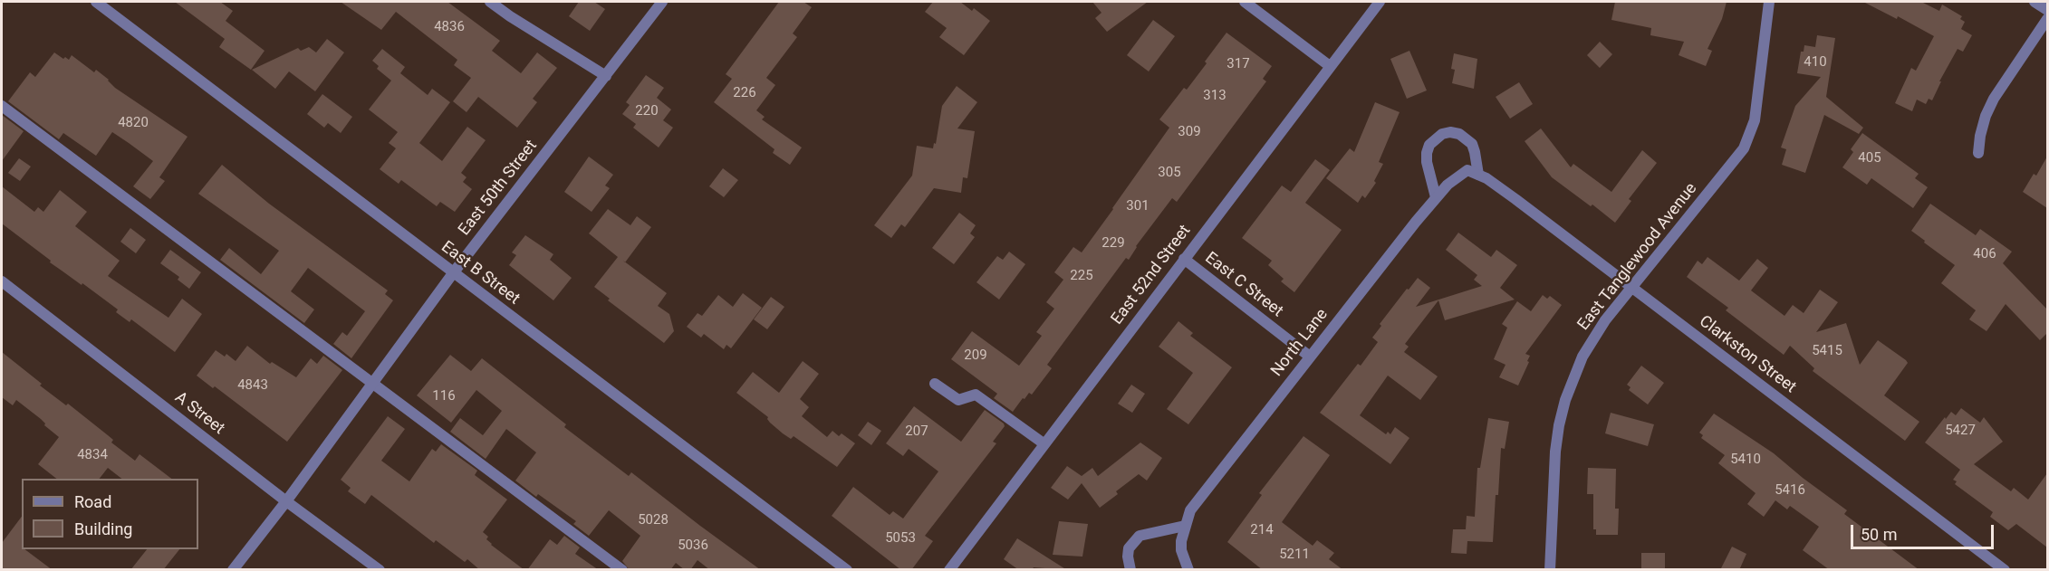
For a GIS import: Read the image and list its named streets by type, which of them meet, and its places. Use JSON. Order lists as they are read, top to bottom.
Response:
{
  "streets": {
    "street": [
      "East 50th Street",
      "East Tanglewood Avenue",
      "East B Street",
      "East 52nd Street",
      "East C Street",
      "North Lane",
      "Clarkston Street",
      "A Street"
    ]
  },
  "crossings": [
    ["East 50th Street", "East B Street"],
    ["East 50th Street", "A Street"],
    ["East Tanglewood Avenue", "Clarkston Street"],
    ["East 52nd Street", "East C Street"],
    ["East C Street", "North Lane"],
    ["North Lane", "Clarkston Street"]
  ],
  "house_numbers": [
    "4836",
    "410",
    "317",
    "226",
    "313",
    "220",
    "4820",
    "309",
    "405",
    "305",
    "301",
    "229",
    "406",
    "225",
    "5415",
    "209",
    "4843",
    "116",
    "5427",
    "207",
    "4834",
    "5410",
    "5416",
    "5028",
    "214",
    "5053",
    "5036",
    "5211"
  ],
  "legend": ["Road", "Building"],
  "scale_bar": "50 m"
}
